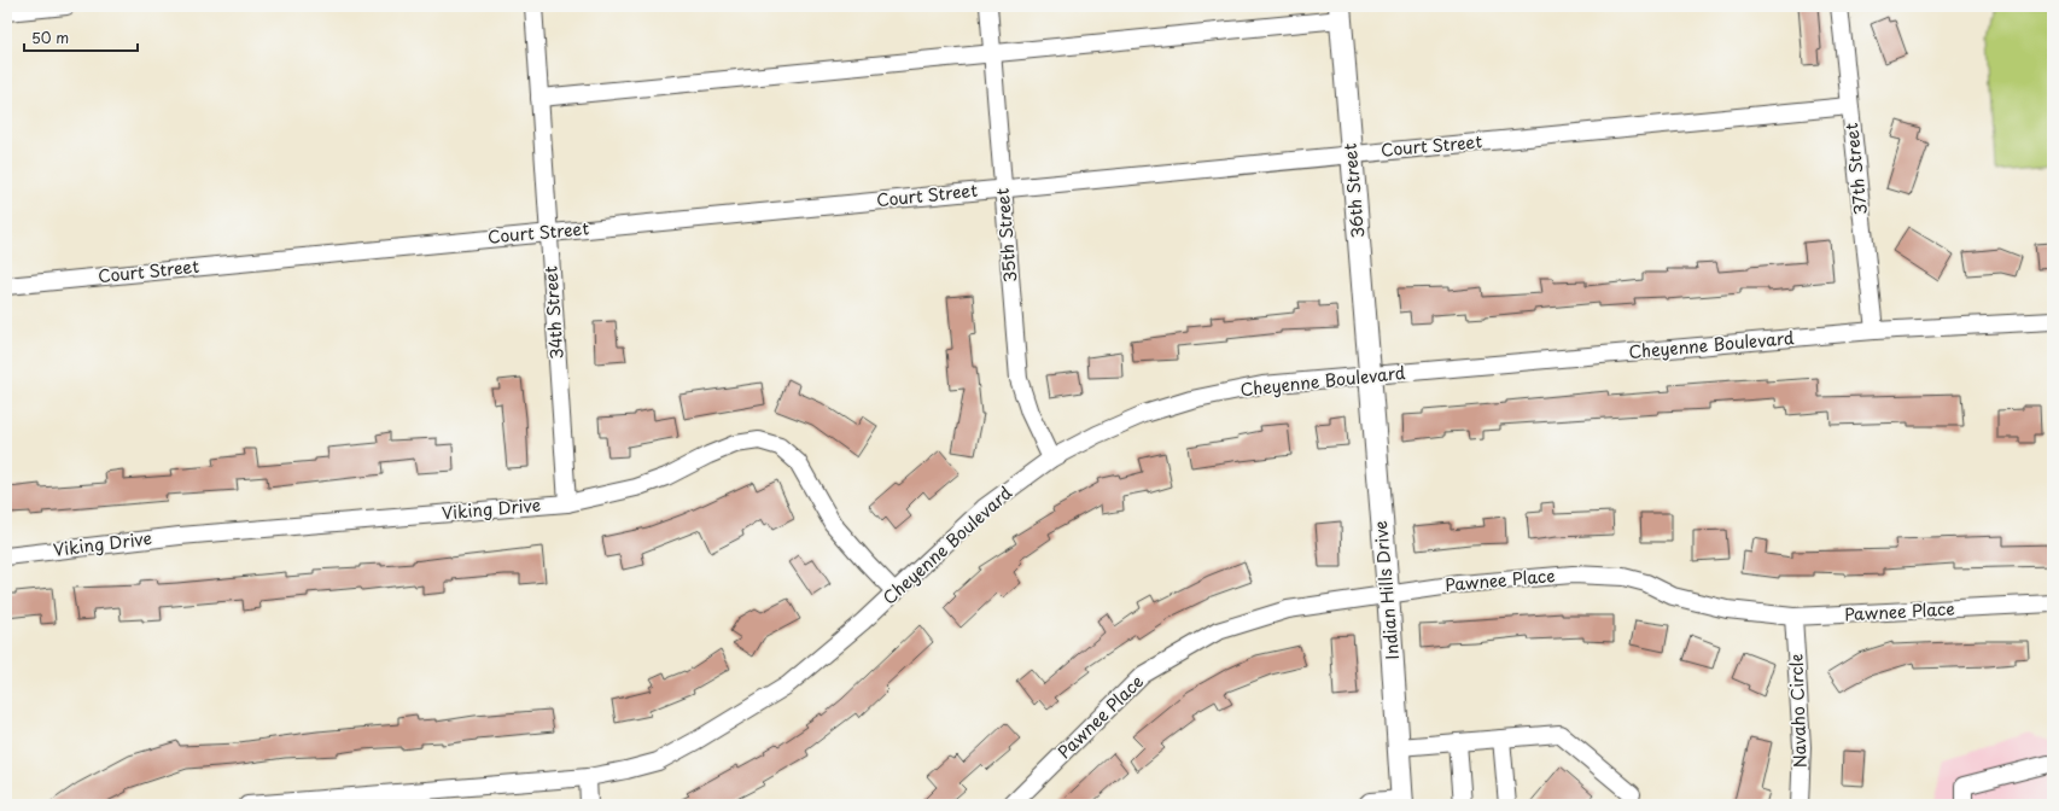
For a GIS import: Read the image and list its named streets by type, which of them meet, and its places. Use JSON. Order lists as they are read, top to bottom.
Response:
{
  "streets": {
    "main road": ["36th Street", "Indian Hills Drive"],
    "street": [
      "Court Street",
      "37th Street",
      "35th Street",
      "34th Street",
      "Cheyenne Boulevard",
      "Viking Drive",
      "Pawnee Place",
      "Navaho Circle"
    ]
  },
  "crossings": [
    ["Court Street", "37th Street"],
    ["Court Street", "36th Street"],
    ["Court Street", "35th Street"],
    ["Court Street", "34th Street"],
    ["37th Street", "Cheyenne Boulevard"],
    ["36th Street", "Cheyenne Boulevard"],
    ["36th Street", "Indian Hills Drive"],
    ["35th Street", "Cheyenne Boulevard"],
    ["34th Street", "Viking Drive"],
    ["Cheyenne Boulevard", "Viking Drive"],
    ["Cheyenne Boulevard", "Indian Hills Drive"],
    ["Pawnee Place", "Indian Hills Drive"],
    ["Pawnee Place", "Navaho Circle"]
  ],
  "scale_bar": "50 m"
}
